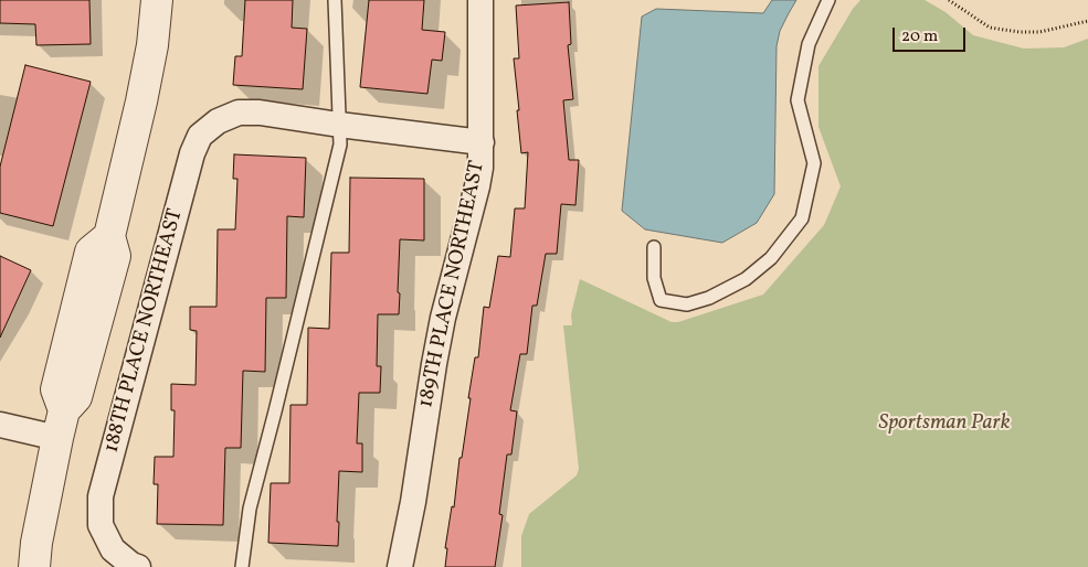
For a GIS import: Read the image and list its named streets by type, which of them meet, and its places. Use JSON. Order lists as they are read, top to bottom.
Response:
{
  "streets": {
    "street": ["189TH PLACE NORTHEAST", "188TH PLACE NORTHEAST"]
  },
  "parks": ["Sportsman Park"],
  "scale_bar": "20 m"
}
